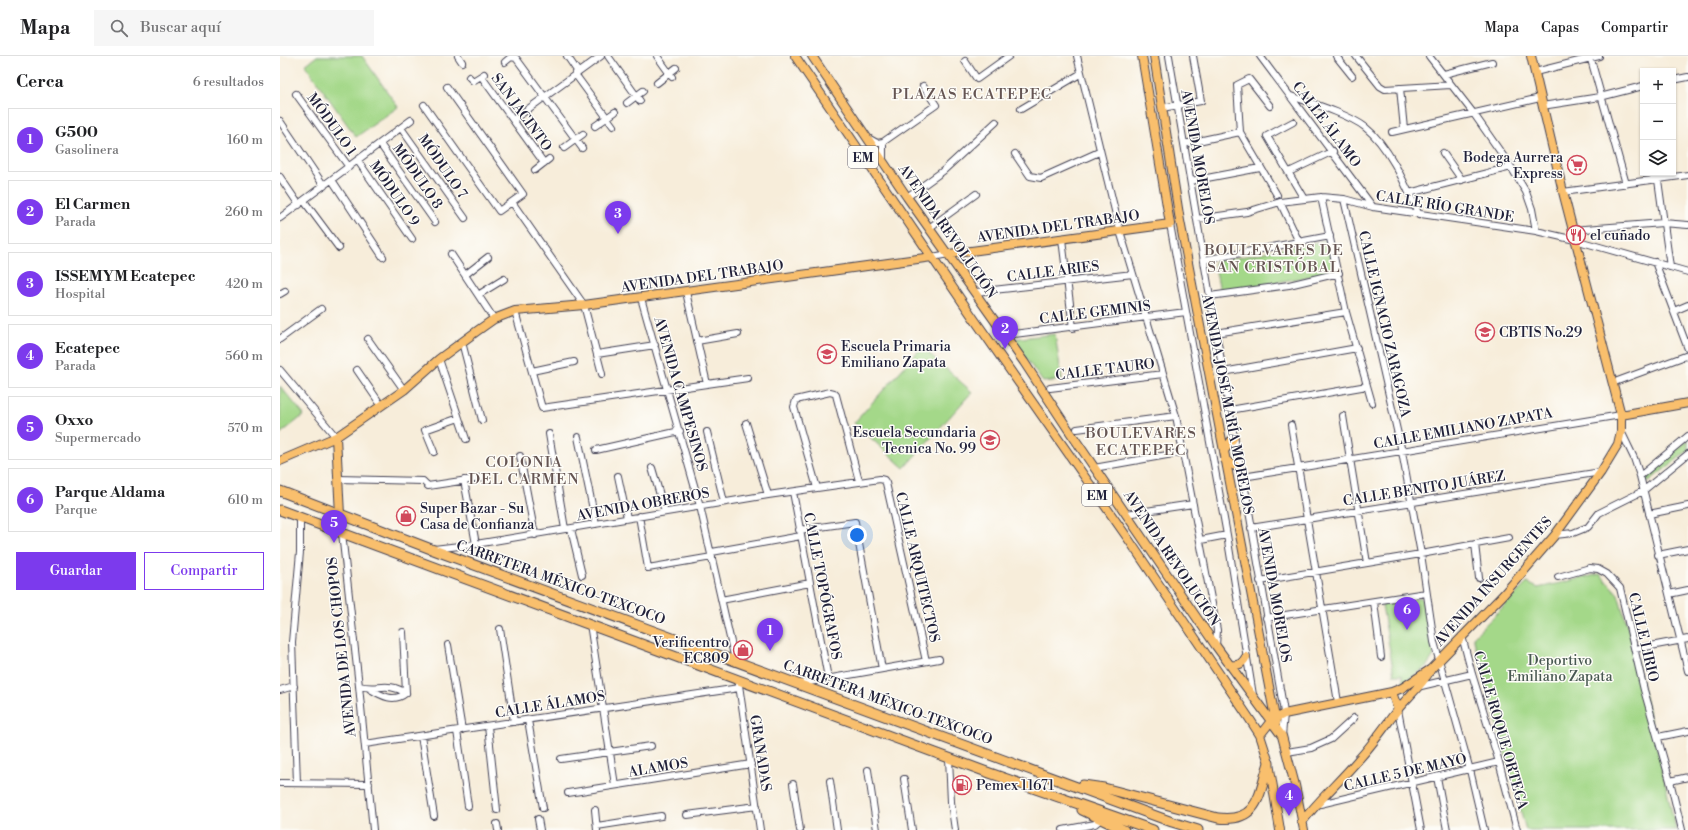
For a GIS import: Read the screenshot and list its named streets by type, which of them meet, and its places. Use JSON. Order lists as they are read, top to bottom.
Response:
{
  "streets": {
    "highway": ["CARRETERA MÉXICO-TEXCOCO"],
    "main road": [
      "EM",
      "AVENIDA DEL TRABAJO",
      "AVENIDA REVOLUCIÓN",
      "AVENIDA JOSÉ MARÍA MORELOS",
      "CALLE EMILIANO ZAPATA",
      "AVENIDA INSURGENTES",
      "AVENIDA DE LOS CHOPOS"
    ],
    "street": [
      "SAN JACINTO",
      "MÓDULO 1",
      "CALLE ÁLAMO",
      "AVENIDA MORELOS",
      "MÓDULO 7",
      "MÓDULO 8",
      "MÓDULO 9",
      "CALLE RÍO GRANDE",
      "CALLE ARIES",
      "CALLE GEMINIS",
      "CALLE IGNACIO ZARAGOZA",
      "CALLE TAURO",
      "AVENIDA CAMPESINOS",
      "CALLE BENITO JUÁREZ",
      "AVENIDA OBREROS",
      "CALLE ARQUITECTOS",
      "CALLE TOPÓGRAFOS",
      "CALLE LIRIO",
      "CALLE ÁLAMOS",
      "CALLE ROQUE ORTEGA",
      "GRANADAS",
      "ALAMOS",
      "CALLE 5 DE MAYO"
    ]
  },
  "crossings": [
    ["CALLE ÁLAMO", "CALLE RÍO GRANDE"],
    ["AVENIDA MORELOS", "CALLE RÍO GRANDE"],
    ["AVENIDA MORELOS", "AVENIDA JOSÉ MARÍA MORELOS"],
    ["AVENIDA MORELOS", "CALLE EMILIANO ZAPATA"],
    ["AVENIDA MORELOS", "CALLE BENITO JUÁREZ"],
    ["AVENIDA MORELOS", "AVENIDA INSURGENTES"],
    ["CALLE RÍO GRANDE", "CALLE IGNACIO ZARAGOZA"],
    ["CALLE RÍO GRANDE", "AVENIDA INSURGENTES"],
    ["AVENIDA DEL TRABAJO", "AVENIDA REVOLUCIÓN"],
    ["AVENIDA DEL TRABAJO", "AVENIDA CAMPESINOS"],
    ["AVENIDA DEL TRABAJO", "AVENIDA JOSÉ MARÍA MORELOS"],
    ["AVENIDA DEL TRABAJO", "AVENIDA DE LOS CHOPOS"],
    ["AVENIDA REVOLUCIÓN", "CALLE ARIES"],
    ["AVENIDA REVOLUCIÓN", "CALLE GEMINIS"],
    ["AVENIDA REVOLUCIÓN", "AVENIDA JOSÉ MARÍA MORELOS"],
    ["AVENIDA REVOLUCIÓN", "AVENIDA INSURGENTES"],
    ["CALLE GEMINIS", "AVENIDA JOSÉ MARÍA MORELOS"],
    ["CALLE IGNACIO ZARAGOZA", "CALLE EMILIANO ZAPATA"],
    ["CALLE IGNACIO ZARAGOZA", "CALLE BENITO JUÁREZ"],
    ["CALLE IGNACIO ZARAGOZA", "AVENIDA INSURGENTES"],
    ["CALLE IGNACIO ZARAGOZA", "CALLE 5 DE MAYO"],
    ["AVENIDA CAMPESINOS", "AVENIDA OBREROS"],
    ["AVENIDA CAMPESINOS", "CARRETERA MÉXICO-TEXCOCO"],
    ["AVENIDA JOSÉ MARÍA MORELOS", "AVENIDA INSURGENTES"],
    ["CALLE EMILIANO ZAPATA", "AVENIDA INSURGENTES"],
    ["CALLE BENITO JUÁREZ", "AVENIDA INSURGENTES"],
    ["AVENIDA OBREROS", "CALLE ARQUITECTOS"],
    ["AVENIDA OBREROS", "CARRETERA MÉXICO-TEXCOCO"],
    ["AVENIDA OBREROS", "CALLE TOPÓGRAFOS"],
    ["AVENIDA INSURGENTES", "CALLE ROQUE ORTEGA"],
    ["AVENIDA INSURGENTES", "CALLE 5 DE MAYO"],
    ["CARRETERA MÉXICO-TEXCOCO", "CALLE TOPÓGRAFOS"],
    ["CARRETERA MÉXICO-TEXCOCO", "AVENIDA DE LOS CHOPOS"],
    ["CARRETERA MÉXICO-TEXCOCO", "CALLE ÁLAMOS"],
    ["CARRETERA MÉXICO-TEXCOCO", "GRANADAS"],
    ["AVENIDA DE LOS CHOPOS", "CALLE ÁLAMOS"],
    ["CALLE ÁLAMOS", "GRANADAS"],
    ["CALLE ROQUE ORTEGA", "CALLE 5 DE MAYO"],
    ["GRANADAS", "ALAMOS"]
  ],
  "districts": [
    "PLAZAS ECATEPEC",
    "BOULEVARES DE SAN CRISTÓBAL",
    "BOULEVARES ECATEPEC",
    "COLONIA DEL CARMEN"
  ],
  "parks": ["Deportivo Emiliano Zapata"],
  "places": {
    "supermarket": ["Bodega Aurrera Express"],
    "restaurant": ["el cuñado"],
    "school or university": ["CBTIS No.29", "Escuela Primaria Emiliano Zapata", "Escuela Secundaria Tecnica No. 99"],
    "shop": ["Super Bazar - Su Casa de Confianza", "Verificentro EC809"],
    "fuel station": ["Pemex 11671"]
  },
  "page": {
    "header": "Mapa",
    "search": "Buscar aquí",
    "nav": ["Mapa", "Capas", "Compartir"],
    "heading": ["Cerca", "6 resultados"],
    "map_buttons": ["+", "−"],
    "list": [
      {
        "mark": "1",
        "name": "G500",
        "note": "Gasolinera",
        "value": "160 m"
      },
      {
        "mark": "2",
        "name": "El Carmen",
        "note": "Parada",
        "value": "260 m"
      },
      {
        "mark": "3",
        "name": "ISSEMYM Ecatepec",
        "note": "Hospital",
        "value": "420 m"
      },
      {
        "mark": "4",
        "name": "Ecatepec",
        "note": "Parada",
        "value": "560 m"
      },
      {
        "mark": "5",
        "name": "Oxxo",
        "note": "Supermercado",
        "value": "570 m"
      },
      {
        "mark": "6",
        "name": "Parque Aldama",
        "note": "Parque",
        "value": "610 m"
      }
    ],
    "pins": [
      "3",
      "2",
      "5",
      "6",
      "1",
      "4"
    ],
    "buttons": ["Guardar", "Compartir"]
  }
}
